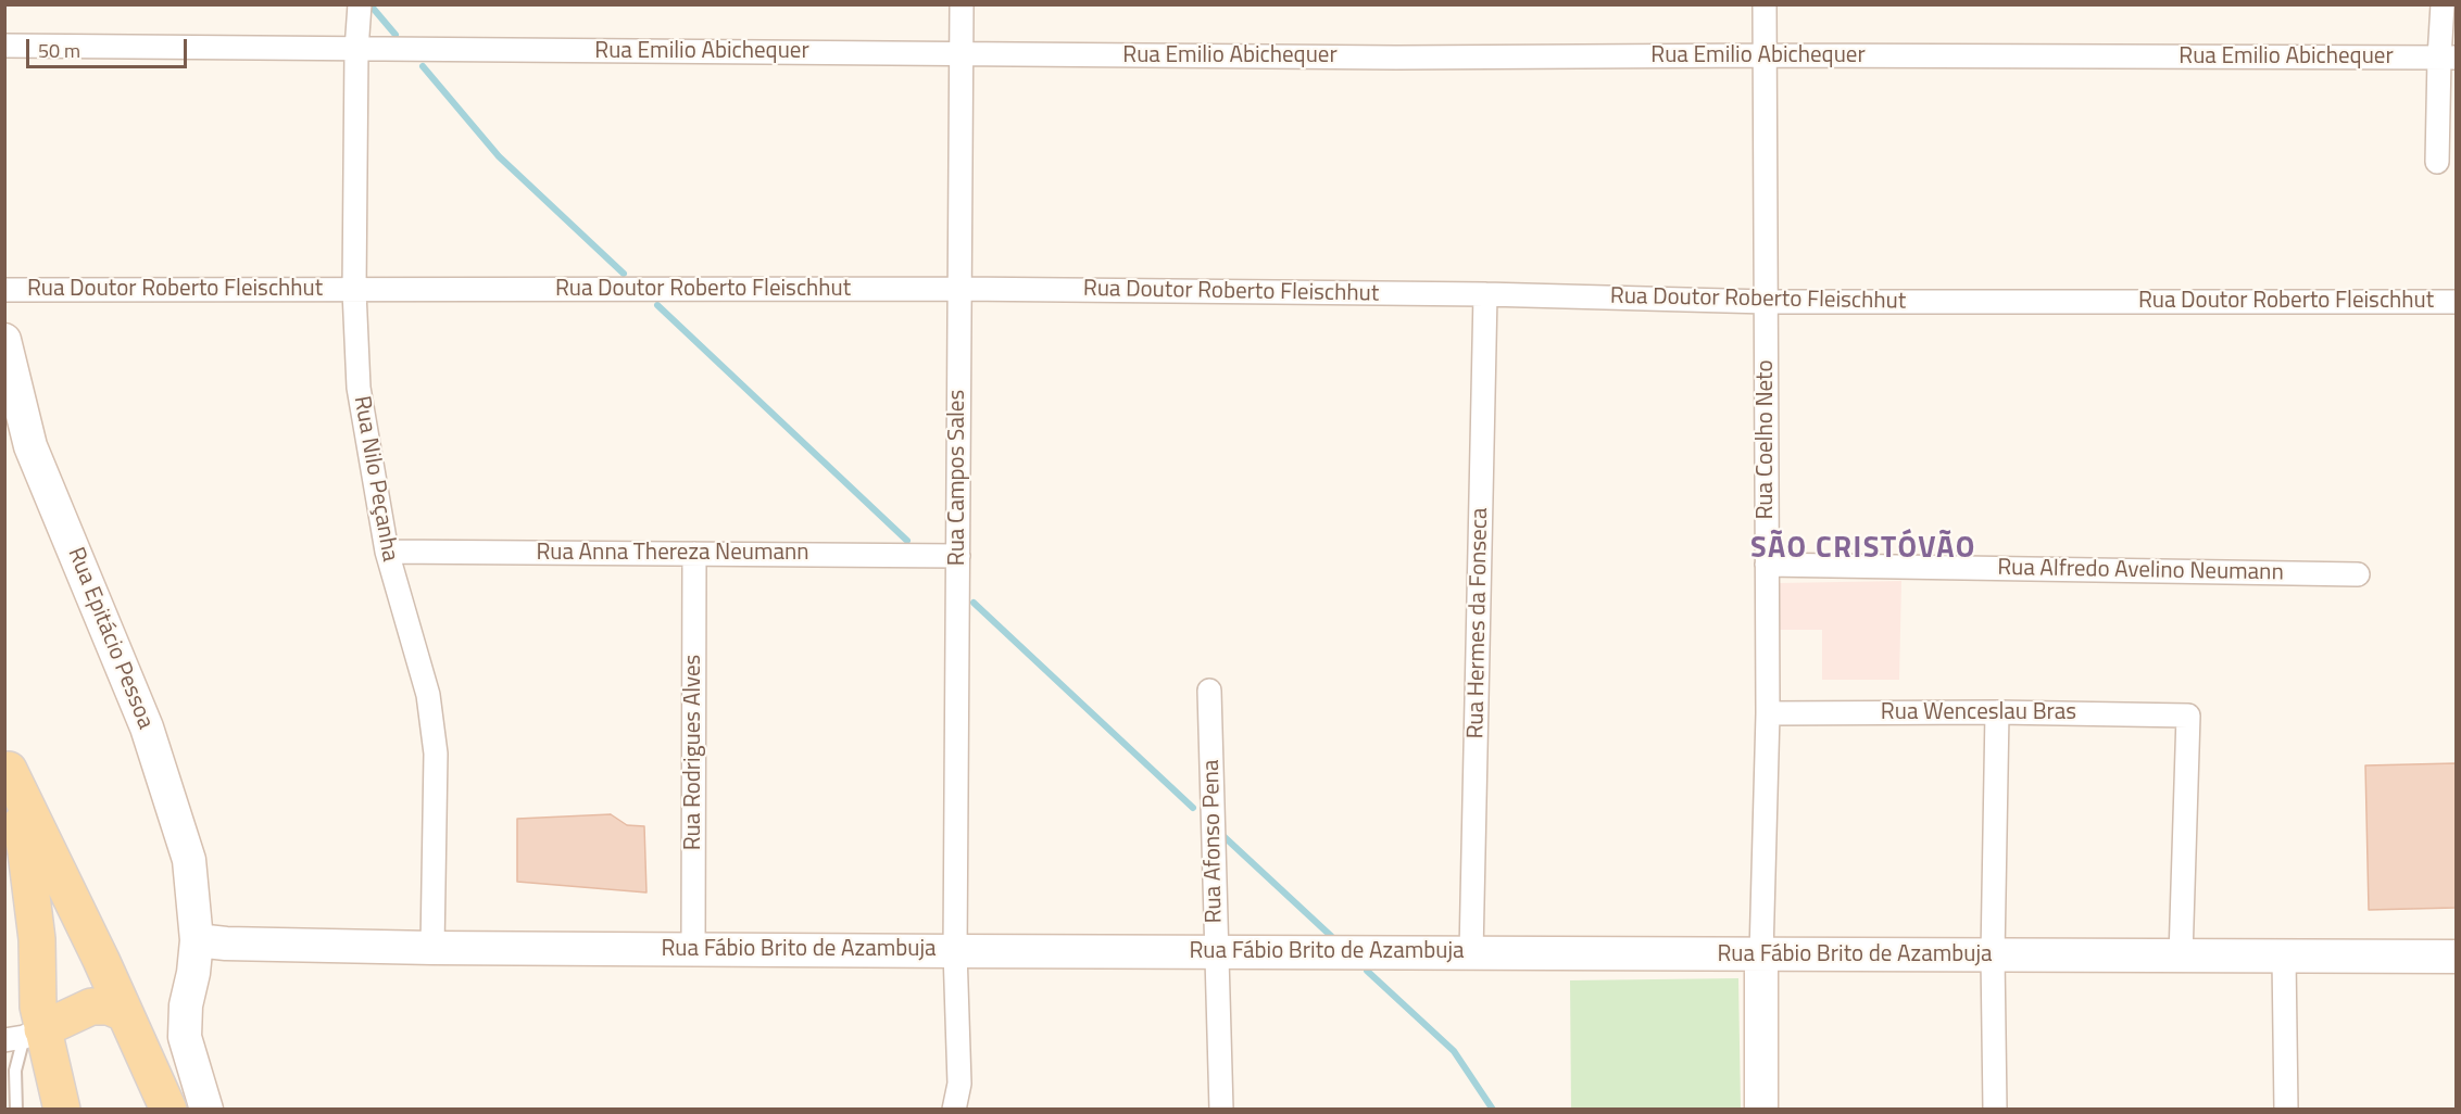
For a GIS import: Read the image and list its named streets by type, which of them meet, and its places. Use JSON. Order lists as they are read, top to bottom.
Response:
{
  "streets": {
    "street": [
      "Rua Emilio Abichequer",
      "Rua Doutor Roberto Fleischhut",
      "Rua Coelho Neto",
      "Rua Campos Sales",
      "Rua Nilo Peçanha",
      "Rua Anna Thereza Neumann",
      "Rua Alfredo Avelino Neumann",
      "Rua Hermes da Fonseca",
      "Rua Epitácio Pessoa",
      "Rua Wenceslau Bras",
      "Rua Rodrigues Alves",
      "Rua Afonso Pena",
      "Rua Fábio Brito de Azambuja"
    ]
  },
  "crossings": [
    ["Rua Emilio Abichequer", "Rua Coelho Neto"],
    ["Rua Emilio Abichequer", "Rua Campos Sales"],
    ["Rua Emilio Abichequer", "Rua Nilo Peçanha"],
    ["Rua Doutor Roberto Fleischhut", "Rua Coelho Neto"],
    ["Rua Doutor Roberto Fleischhut", "Rua Campos Sales"],
    ["Rua Doutor Roberto Fleischhut", "Rua Nilo Peçanha"],
    ["Rua Doutor Roberto Fleischhut", "Rua Hermes da Fonseca"],
    ["Rua Coelho Neto", "Rua Alfredo Avelino Neumann"],
    ["Rua Coelho Neto", "Rua Wenceslau Bras"],
    ["Rua Coelho Neto", "Rua Fábio Brito de Azambuja"],
    ["Rua Campos Sales", "Rua Anna Thereza Neumann"],
    ["Rua Campos Sales", "Rua Fábio Brito de Azambuja"],
    ["Rua Nilo Peçanha", "Rua Anna Thereza Neumann"],
    ["Rua Nilo Peçanha", "Rua Fábio Brito de Azambuja"],
    ["Rua Anna Thereza Neumann", "Rua Rodrigues Alves"],
    ["Rua Hermes da Fonseca", "Rua Fábio Brito de Azambuja"],
    ["Rua Epitácio Pessoa", "Rua Fábio Brito de Azambuja"],
    ["Rua Wenceslau Bras", "Rua Fábio Brito de Azambuja"],
    ["Rua Rodrigues Alves", "Rua Fábio Brito de Azambuja"],
    ["Rua Afonso Pena", "Rua Fábio Brito de Azambuja"]
  ],
  "districts": ["SÃO CRISTÓVÃO"],
  "scale_bar": "50 m"
}
